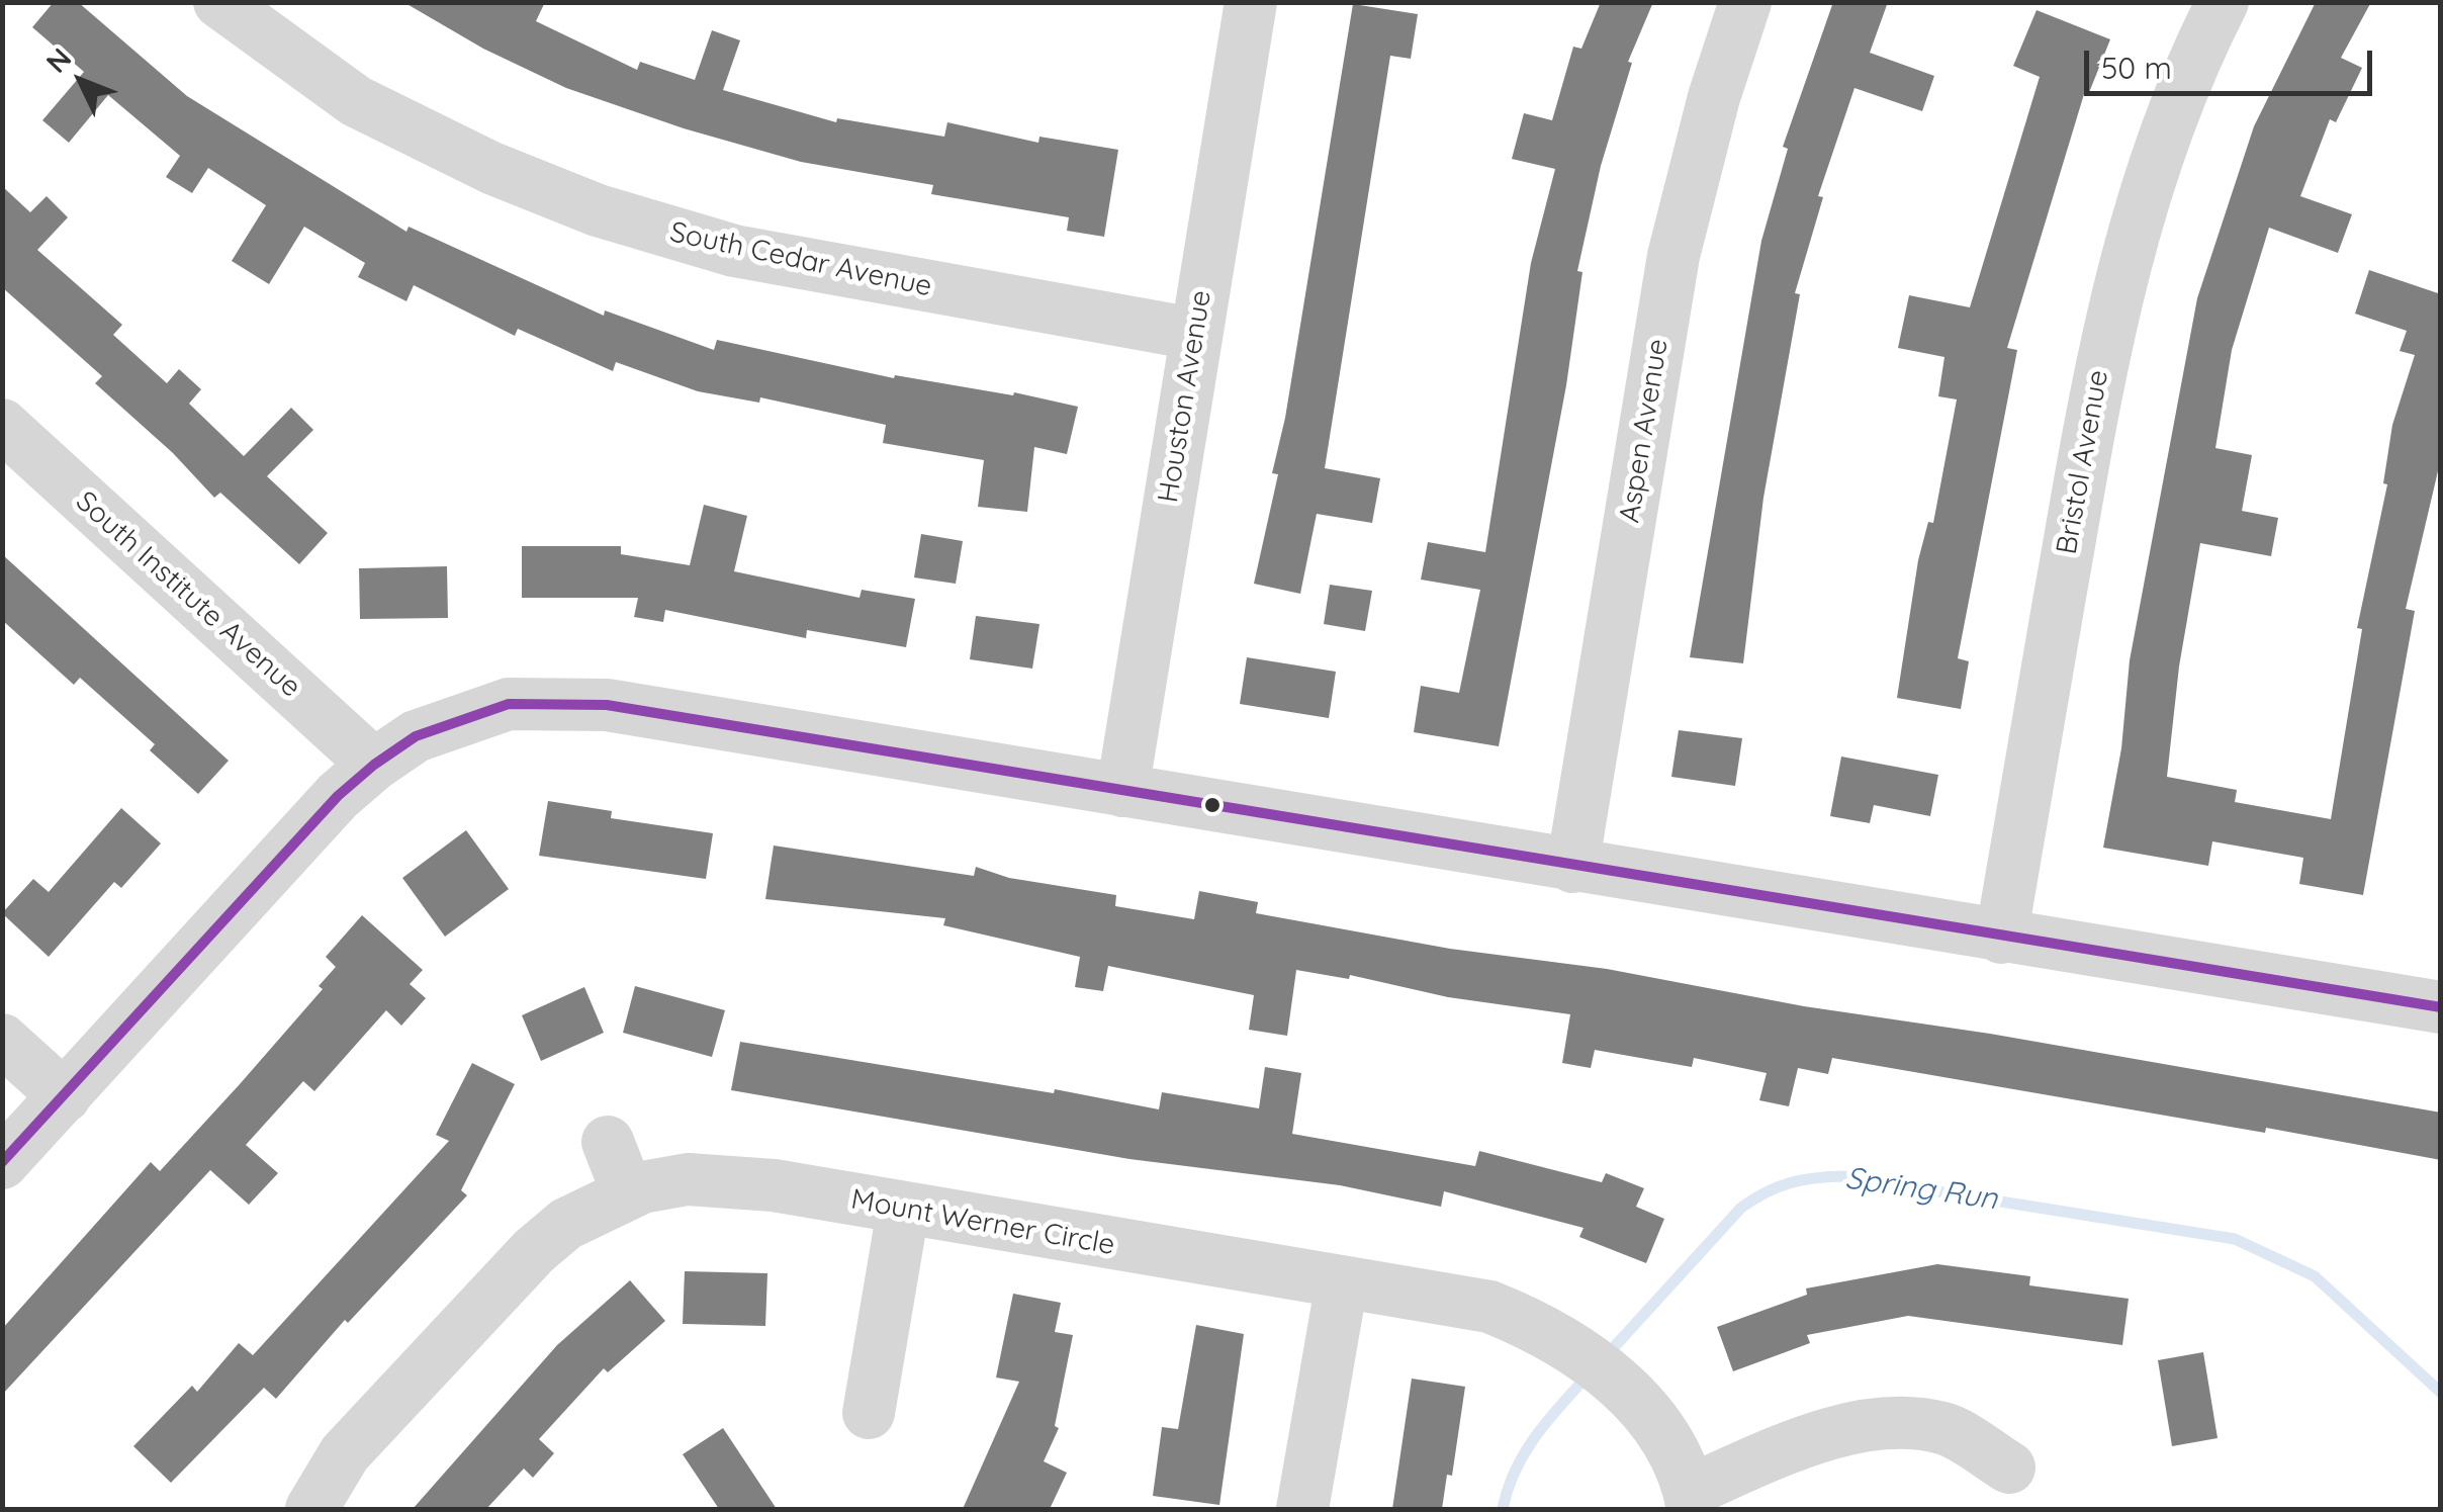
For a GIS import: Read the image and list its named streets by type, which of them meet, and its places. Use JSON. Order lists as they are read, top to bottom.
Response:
{
  "streets": {
    "street": [
      "South Cedar Avenue",
      "Houston Avenue",
      "Aspen Avenue",
      "Bristol Avenue",
      "South Institute Avenue",
      "Mount Werner Circle"
    ]
  },
  "crossings": [
    ["South Cedar Avenue", "Houston Avenue"]
  ],
  "water": ["Spring Run"],
  "scale_bar": "50 m",
  "north": "top left"
}
